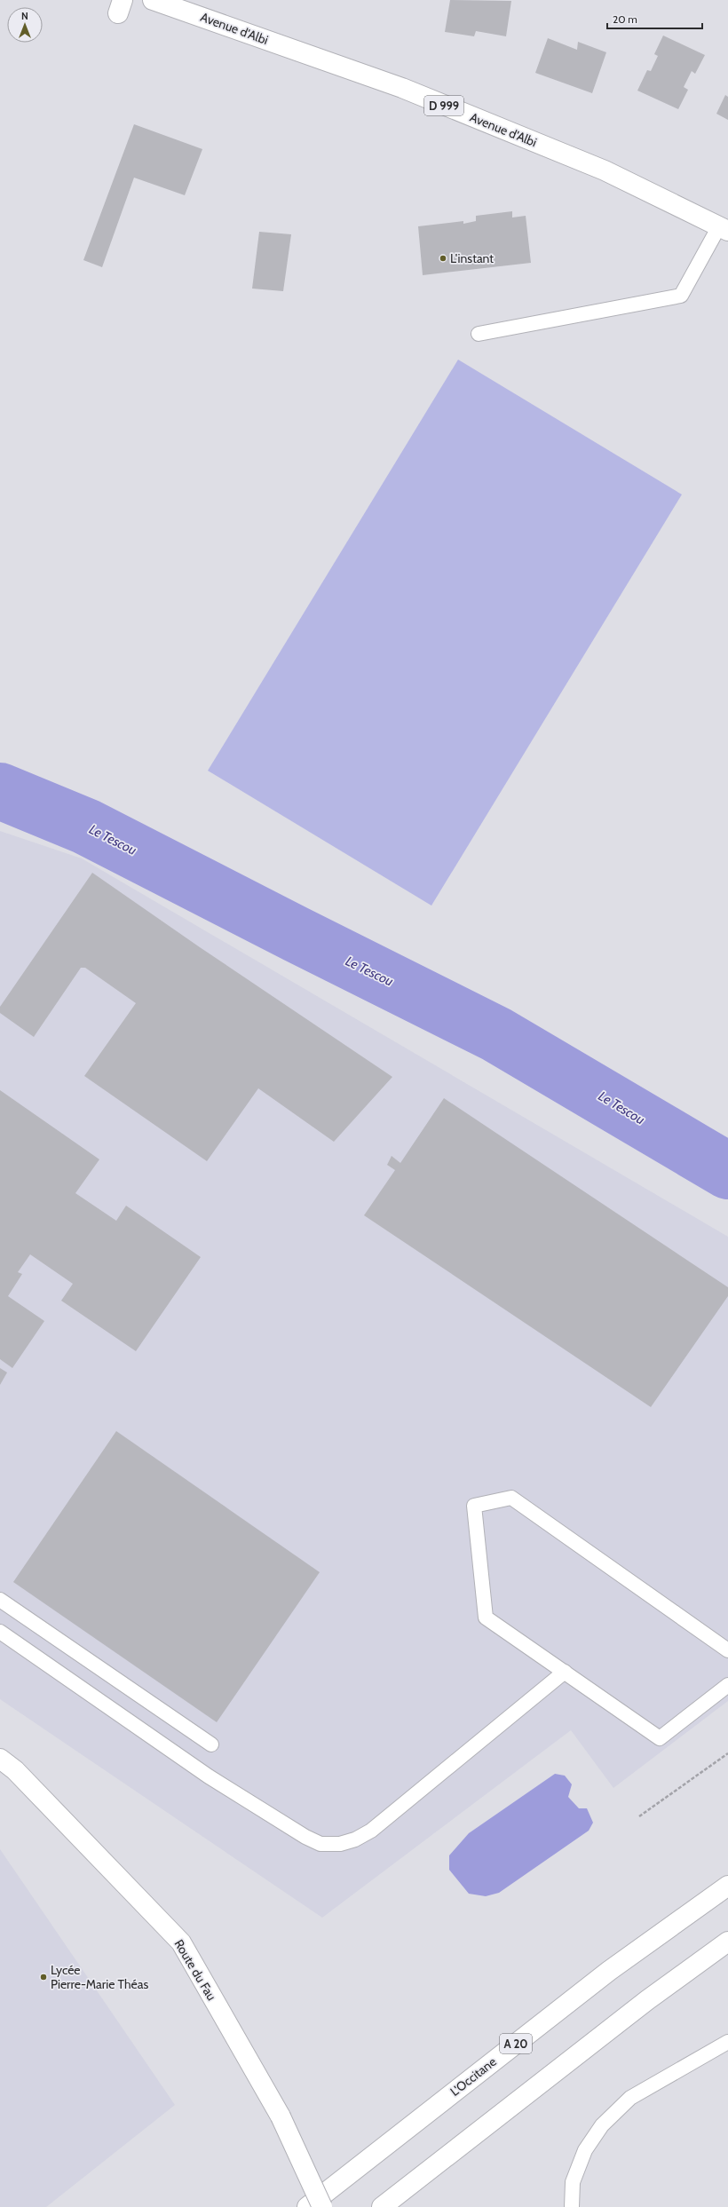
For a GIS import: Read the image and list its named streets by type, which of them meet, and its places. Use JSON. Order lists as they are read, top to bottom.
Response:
{
  "streets": {
    "main road": [
      "Avenue d'Albi",
      "D 999",
      "Route du Fau",
      "A 20",
      "L'Occitane"
    ]
  },
  "water": ["Le Tescou"],
  "places": ["L'instant", "Lycée Pierre-Marie Théas"],
  "scale_bar": "20 m",
  "north": "top"
}
